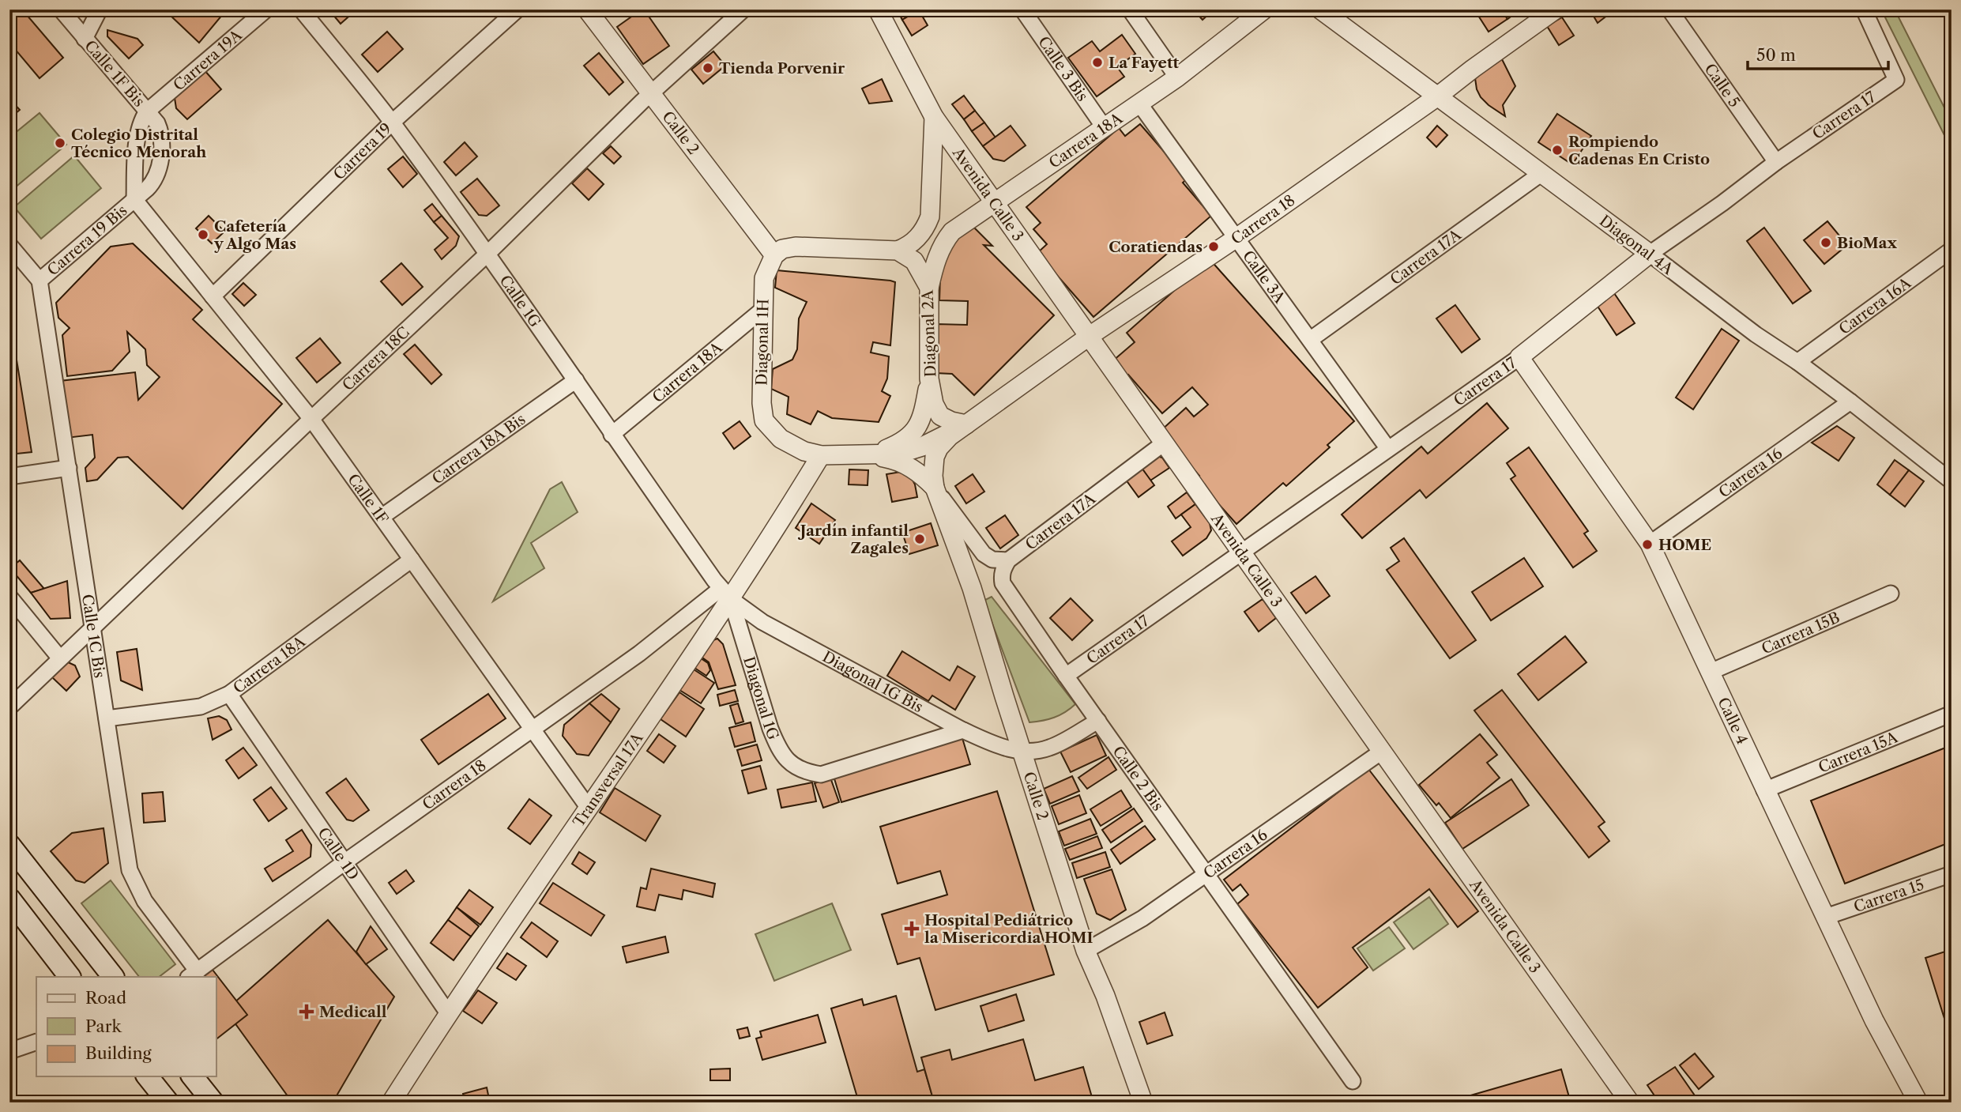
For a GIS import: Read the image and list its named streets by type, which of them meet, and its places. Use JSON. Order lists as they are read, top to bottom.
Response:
{
  "streets": {
    "street": [
      "Carrera 19A",
      "Calle 3 Bis",
      "Calle 1F Bis",
      "Calle 5",
      "Carrera 17",
      "Calle 2",
      "Carrera 18A",
      "Carrera 19",
      "Avenida Calle 3",
      "Carrera 18",
      "Carrera 19 Bis",
      "Diagonal 4A",
      "Carrera 17A",
      "Calle 3A",
      "Calle 1G",
      "Carrera 16A",
      "Diagonal 2A",
      "Diagonal 1H",
      "Carrera 18C",
      "Carrera 18A Bis",
      "Carrera 16",
      "Calle 1F",
      "Carrera 15B",
      "Calle 1C Bis",
      "Diagonal 1G Bis",
      "Diagonal 1G",
      "Calle 4",
      "Carrera 15A",
      "Calle 2 Bis",
      "Transversal 17A",
      "Calle 1D",
      "Carrera 15"
    ]
  },
  "crossings": [
    ["Carrera 19A", "Calle 1F Bis"],
    ["Carrera 19A", "Carrera 19 Bis"],
    ["Calle 3 Bis", "Carrera 18A"],
    ["Calle 1F Bis", "Carrera 19 Bis"],
    ["Calle 5", "Carrera 17"],
    ["Carrera 17", "Avenida Calle 3"],
    ["Carrera 17", "Diagonal 4A"],
    ["Carrera 17", "Calle 3A"],
    ["Carrera 17", "Calle 4"],
    ["Carrera 17", "Calle 2 Bis"],
    ["Calle 2", "Carrera 18"],
    ["Calle 2", "Diagonal 1H"],
    ["Calle 2", "Carrera 18C"],
    ["Calle 2", "Carrera 16"],
    ["Calle 2", "Diagonal 1G Bis"],
    ["Carrera 18A", "Avenida Calle 3"],
    ["Carrera 18A", "Calle 3A"],
    ["Carrera 18A", "Calle 1G"],
    ["Carrera 18A", "Diagonal 2A"],
    ["Carrera 18A", "Diagonal 1H"],
    ["Carrera 18A", "Calle 1F"],
    ["Carrera 18A", "Calle 1C Bis"],
    ["Carrera 18A", "Calle 1D"],
    ["Carrera 19", "Calle 1G"],
    ["Carrera 19", "Calle 1F"],
    ["Avenida Calle 3", "Carrera 18"],
    ["Avenida Calle 3", "Carrera 17A"],
    ["Avenida Calle 3", "Carrera 16"],
    ["Carrera 18", "Diagonal 4A"],
    ["Carrera 18", "Calle 3A"],
    ["Carrera 18", "Calle 1G"],
    ["Carrera 18", "Diagonal 2A"],
    ["Carrera 18", "Diagonal 1H"],
    ["Carrera 18", "Calle 1F"],
    ["Carrera 18", "Calle 1C Bis"],
    ["Carrera 18", "Diagonal 1G Bis"],
    ["Carrera 18", "Diagonal 1G"],
    ["Carrera 18", "Transversal 17A"],
    ["Carrera 18", "Calle 1D"],
    ["Carrera 19 Bis", "Calle 1F"],
    ["Carrera 19 Bis", "Calle 1C Bis"],
    ["Diagonal 4A", "Carrera 17A"],
    ["Diagonal 4A", "Carrera 16A"],
    ["Diagonal 4A", "Carrera 16"],
    ["Carrera 17A", "Calle 3A"],
    ["Carrera 17A", "Calle 2 Bis"],
    ["Calle 1G", "Carrera 18C"],
    ["Calle 1G", "Carrera 18A Bis"],
    ["Calle 1G", "Diagonal 1G Bis"],
    ["Calle 1G", "Diagonal 1G"],
    ["Calle 1G", "Transversal 17A"],
    ["Carrera 18C", "Calle 1F"],
    ["Carrera 18C", "Calle 1C Bis"],
    ["Carrera 18A Bis", "Calle 1F"],
    ["Carrera 16", "Calle 4"],
    ["Carrera 16", "Calle 2 Bis"],
    ["Calle 1F", "Transversal 17A"],
    ["Carrera 15B", "Calle 4"],
    ["Diagonal 1G Bis", "Diagonal 1G"],
    ["Diagonal 1G Bis", "Transversal 17A"],
    ["Diagonal 1G", "Transversal 17A"],
    ["Calle 4", "Carrera 15A"],
    ["Calle 4", "Carrera 15"],
    ["Transversal 17A", "Calle 1D"]
  ],
  "places": {
    "other": [
      "La Fayett",
      "Tienda Porvenir",
      "Colegio Distrital Técnico Menorah",
      "Rompiendo Cadenas En Cristo",
      "Cafetería y Algo Mas",
      "BioMax",
      "Coratiendas",
      "Jardín infantil Zagales",
      "HOME"
    ],
    "health": ["Hospital Pediátrico la Misericordia HOMI", "Medicall"]
  },
  "legend": ["Road", "Park", "Building"],
  "scale_bar": "50 m"
}
